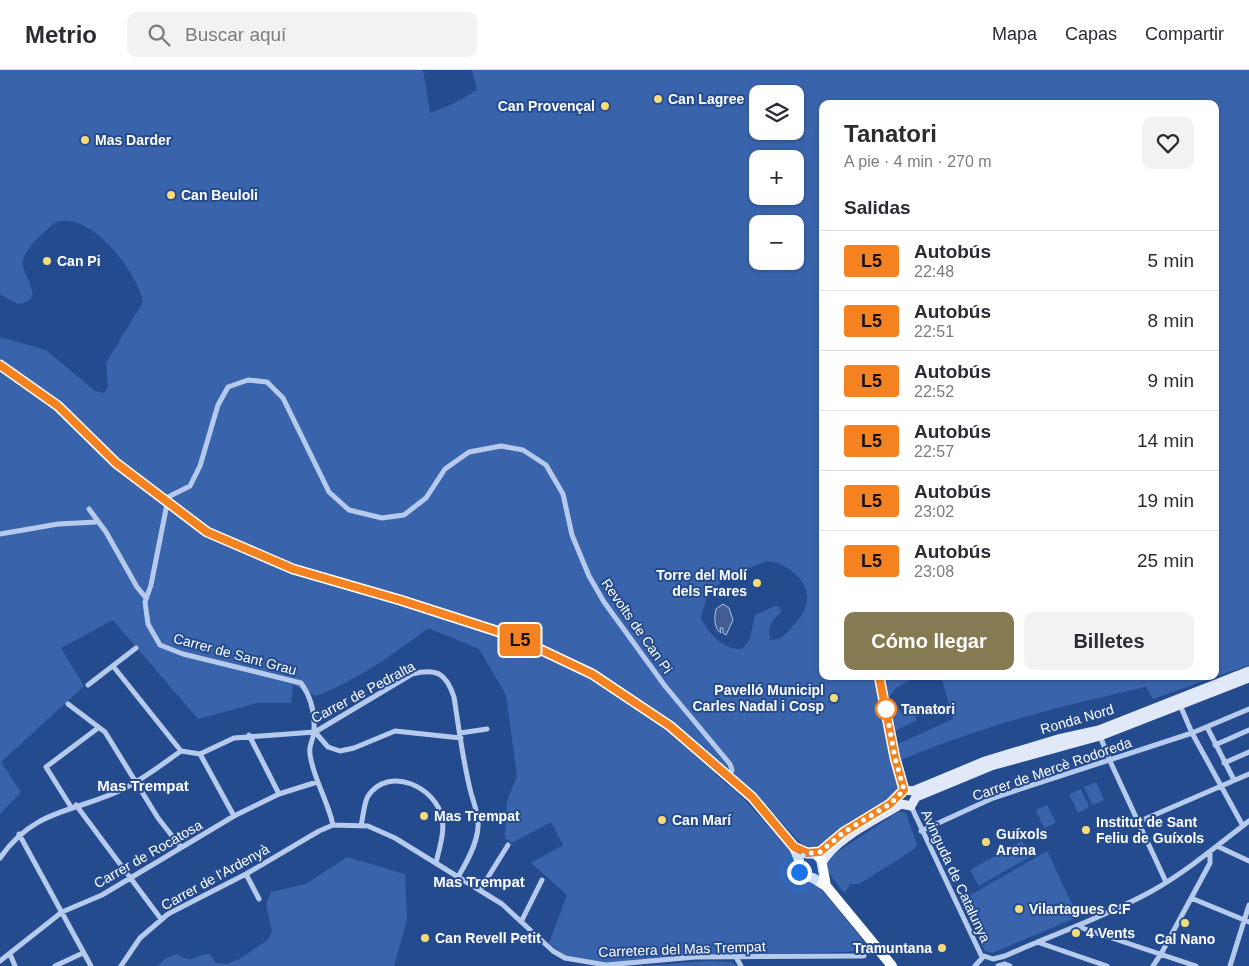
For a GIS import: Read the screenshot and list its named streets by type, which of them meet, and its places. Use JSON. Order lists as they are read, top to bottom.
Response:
{
  "streets": {
    "street": [
      "Revolts de Can Pi",
      "Carrer de Sant Grau",
      "Carrer de Pedralta",
      "Ronda Nord",
      "Carrer de Mercè Rodoreda",
      "Carrer de Rocatosa",
      "Avinguda de Catalunya",
      "Carrer de l'Ardenyà",
      "Carretera del Mas Trempat"
    ]
  },
  "crossings": [
    ["Revolts de Can Pi", "Carrer de Sant Grau"],
    ["Carrer de Sant Grau", "Carrer de Pedralta"],
    ["Carrer de Sant Grau", "Carrer de Rocatosa"],
    ["Carrer de Sant Grau", "Carrer de l'Ardenyà"],
    ["Carrer de Sant Grau", "Carretera del Mas Trempat"],
    ["Carrer de Pedralta", "Carretera del Mas Trempat"],
    ["Ronda Nord", "Avinguda de Catalunya"],
    ["Carrer de Mercè Rodoreda", "Avinguda de Catalunya"],
    ["Carrer de l'Ardenyà", "Carretera del Mas Trempat"]
  ],
  "districts": ["Mas Trempat", "Mas Trempat"],
  "places": [
    "Can Lagree",
    "Can Provençal",
    "Mas Darder",
    "Can Beuloli",
    "Can Pi",
    "Torre del Molí dels Frares",
    "Pavelló Municipl Carles Nadal i Cosp",
    "Tanatori",
    "Mas Trempat",
    "Can Marí",
    "Institut de Sant Feliu de Guíxols",
    "Guíxols Arena",
    "Vilartagues C.F",
    "Cal Nano",
    "4 Vents",
    "Can Revell Petit",
    "Tramuntana"
  ],
  "lines": ["bus line L5"],
  "page": {
    "header": "Metrio",
    "search": "Buscar aquí",
    "nav": ["Mapa", "Capas", "Compartir"],
    "on_map": "L5",
    "map_buttons": ["+", "−"],
    "heading": [
      ["Tanatori", "A pie · 4 min · 270 m"],
      "Salidas"
    ],
    "list": [
      {
        "mark": "L5",
        "name": "Autobús",
        "note": "22:48",
        "value": "5 min"
      },
      {
        "mark": "L5",
        "name": "Autobús",
        "note": "22:51",
        "value": "8 min"
      },
      {
        "mark": "L5",
        "name": "Autobús",
        "note": "22:52",
        "value": "9 min"
      },
      {
        "mark": "L5",
        "name": "Autobús",
        "note": "22:57",
        "value": "14 min"
      },
      {
        "mark": "L5",
        "name": "Autobús",
        "note": "23:02",
        "value": "19 min"
      },
      {
        "mark": "L5",
        "name": "Autobús",
        "note": "23:08",
        "value": "25 min"
      }
    ],
    "buttons": ["Cómo llegar", "Billetes"]
  }
}
